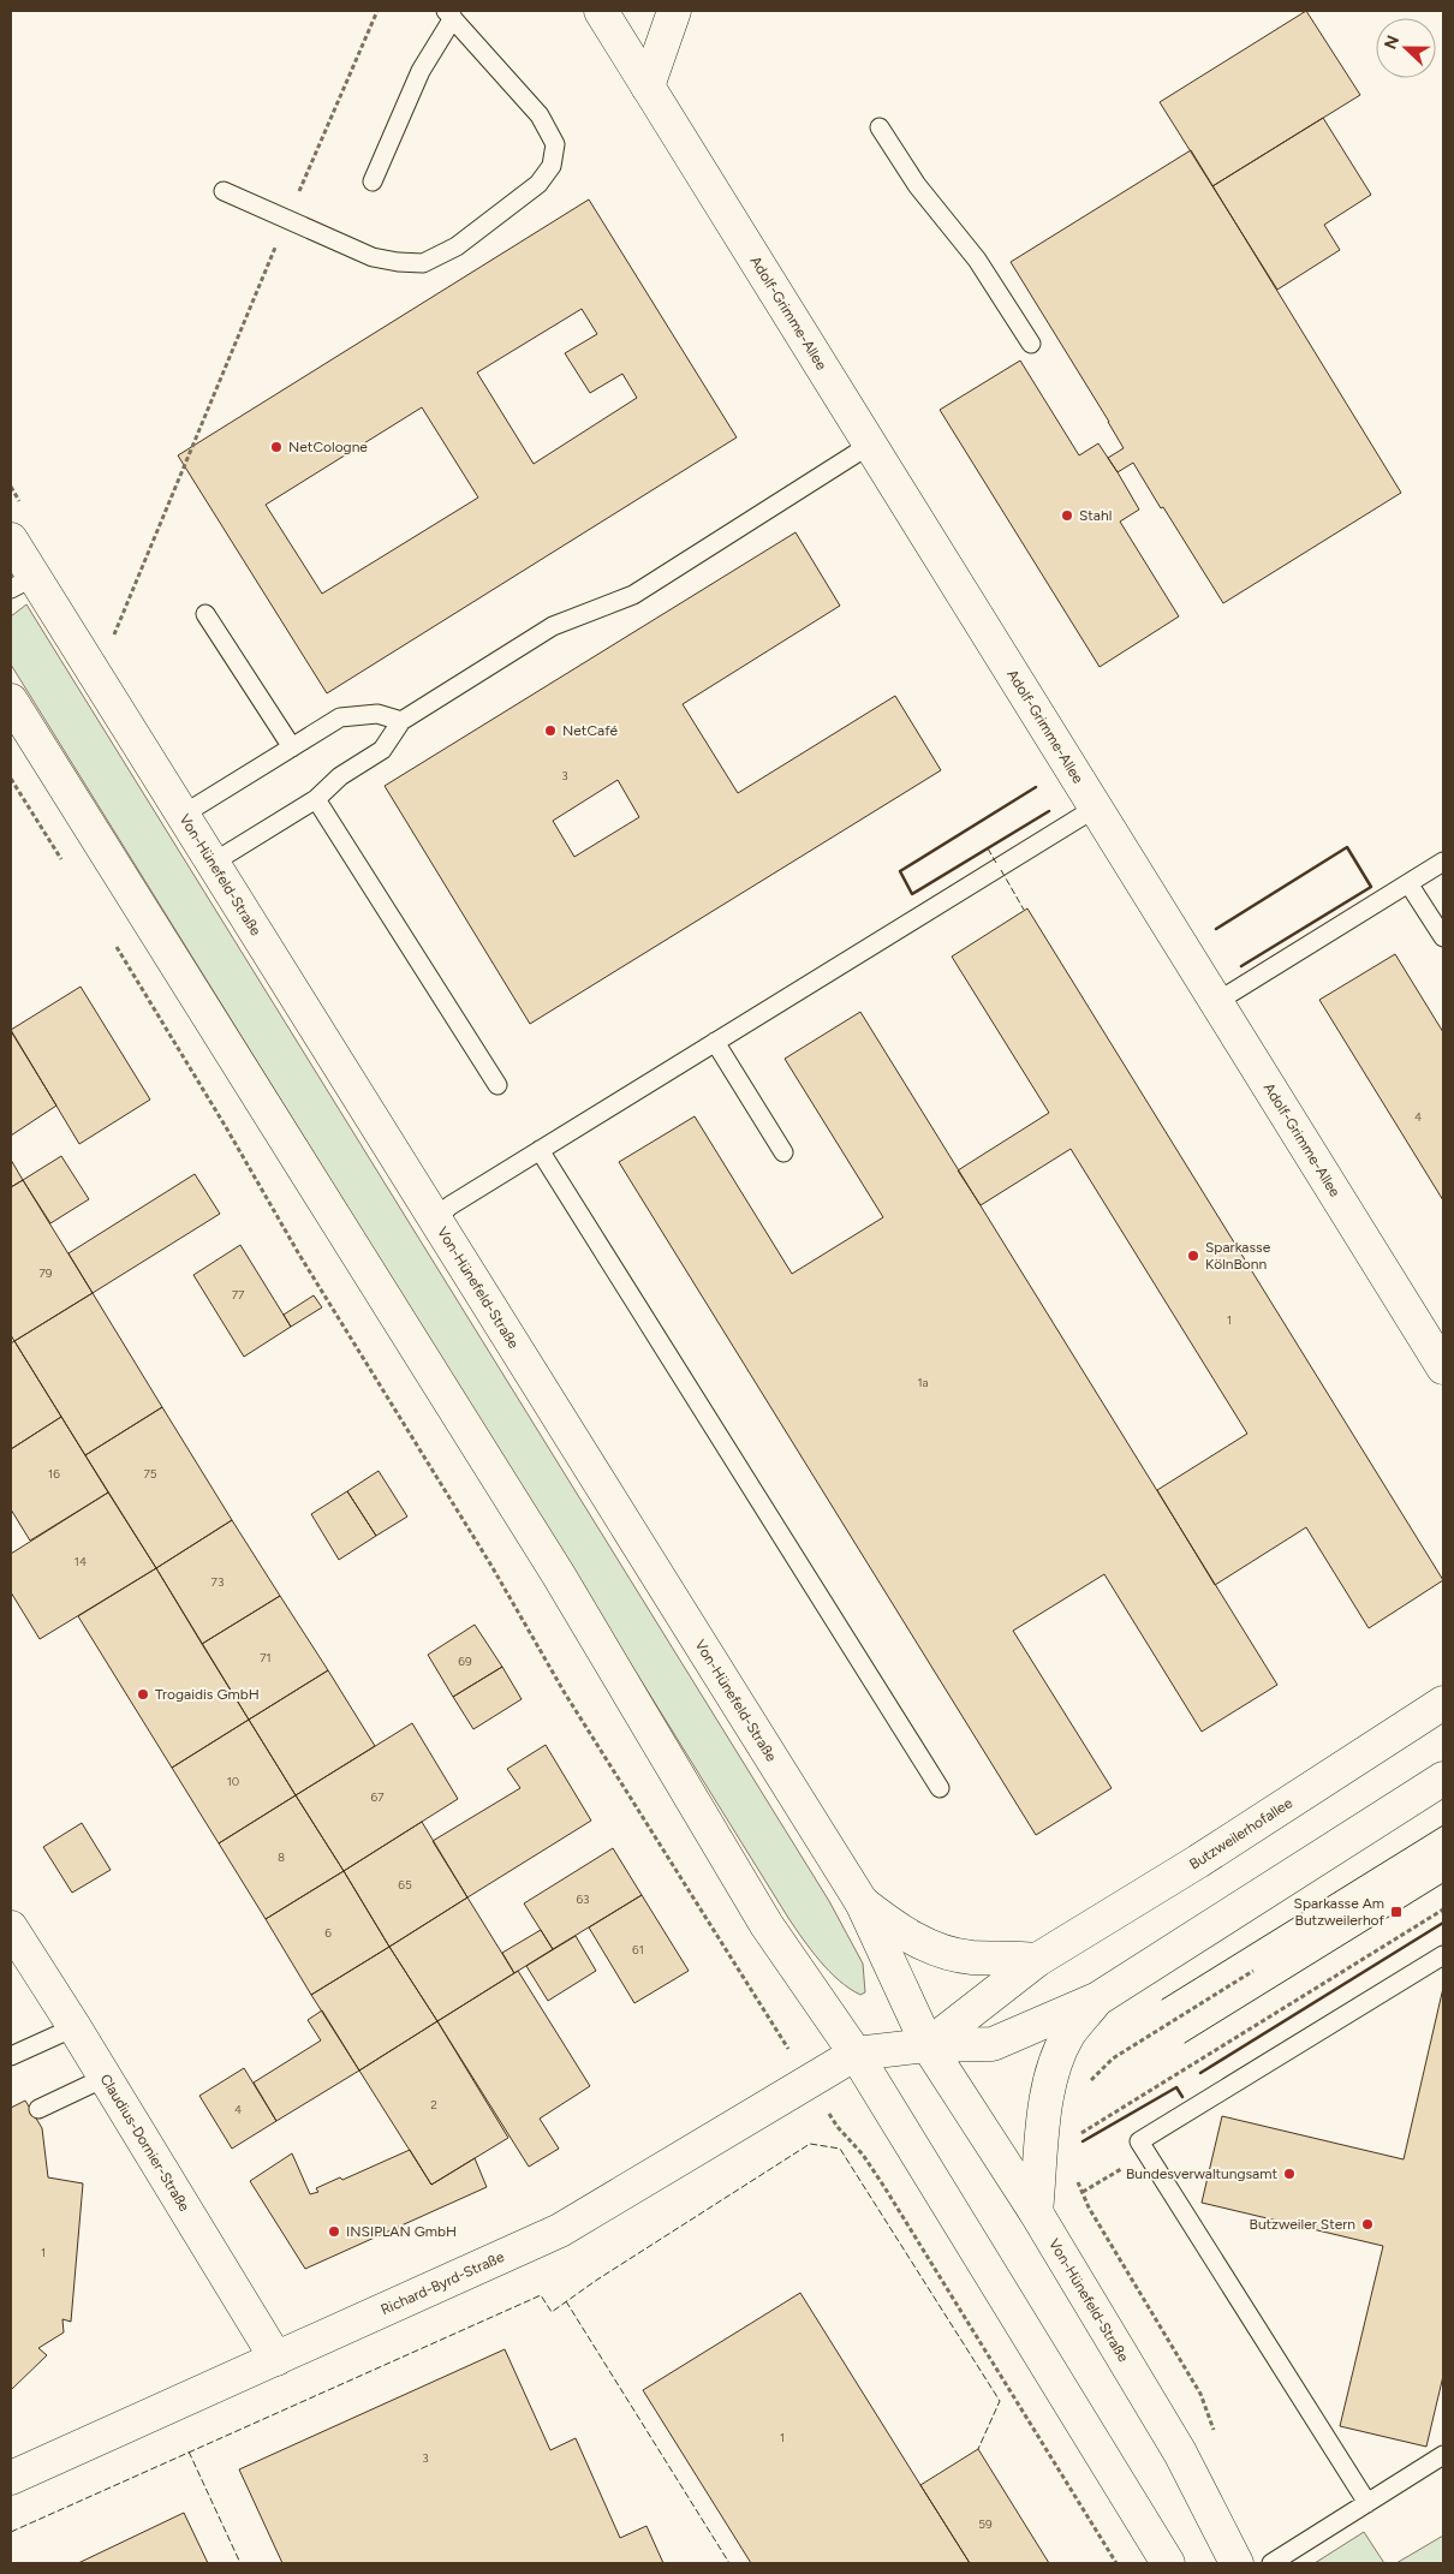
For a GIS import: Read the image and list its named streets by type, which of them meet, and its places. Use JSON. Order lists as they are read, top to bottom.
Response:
{
  "streets": {
    "street": [
      "Adolf-Grimme-Allee",
      "Von-Hünefeld-Straße",
      "Butzweilerhofallee",
      "Claudius-Dornier-Straße",
      "Richard-Byrd-Straße"
    ]
  },
  "crossings": [
    ["Von-Hünefeld-Straße", "Butzweilerhofallee"],
    ["Claudius-Dornier-Straße", "Richard-Byrd-Straße"]
  ],
  "places": {
    "other": [
      "NetCologne",
      "Stahl",
      "NetCafé",
      "Sparkasse KölnBonn",
      "Trogaidis GmbH",
      "Bundesverwaltungsamt",
      "Butzweiler Stern",
      "INSIPLAN GmbH"
    ],
    "transit": ["Sparkasse Am Butzweilerhof"]
  },
  "house_numbers": [
    "3",
    "4",
    "79",
    "77",
    "1",
    "1a",
    "16",
    "75",
    "14",
    "73",
    "71",
    "69",
    "10",
    "67",
    "8",
    "65",
    "63",
    "6",
    "61",
    "2",
    "4",
    "1",
    "1",
    "3",
    "59"
  ],
  "north": "left"
}
